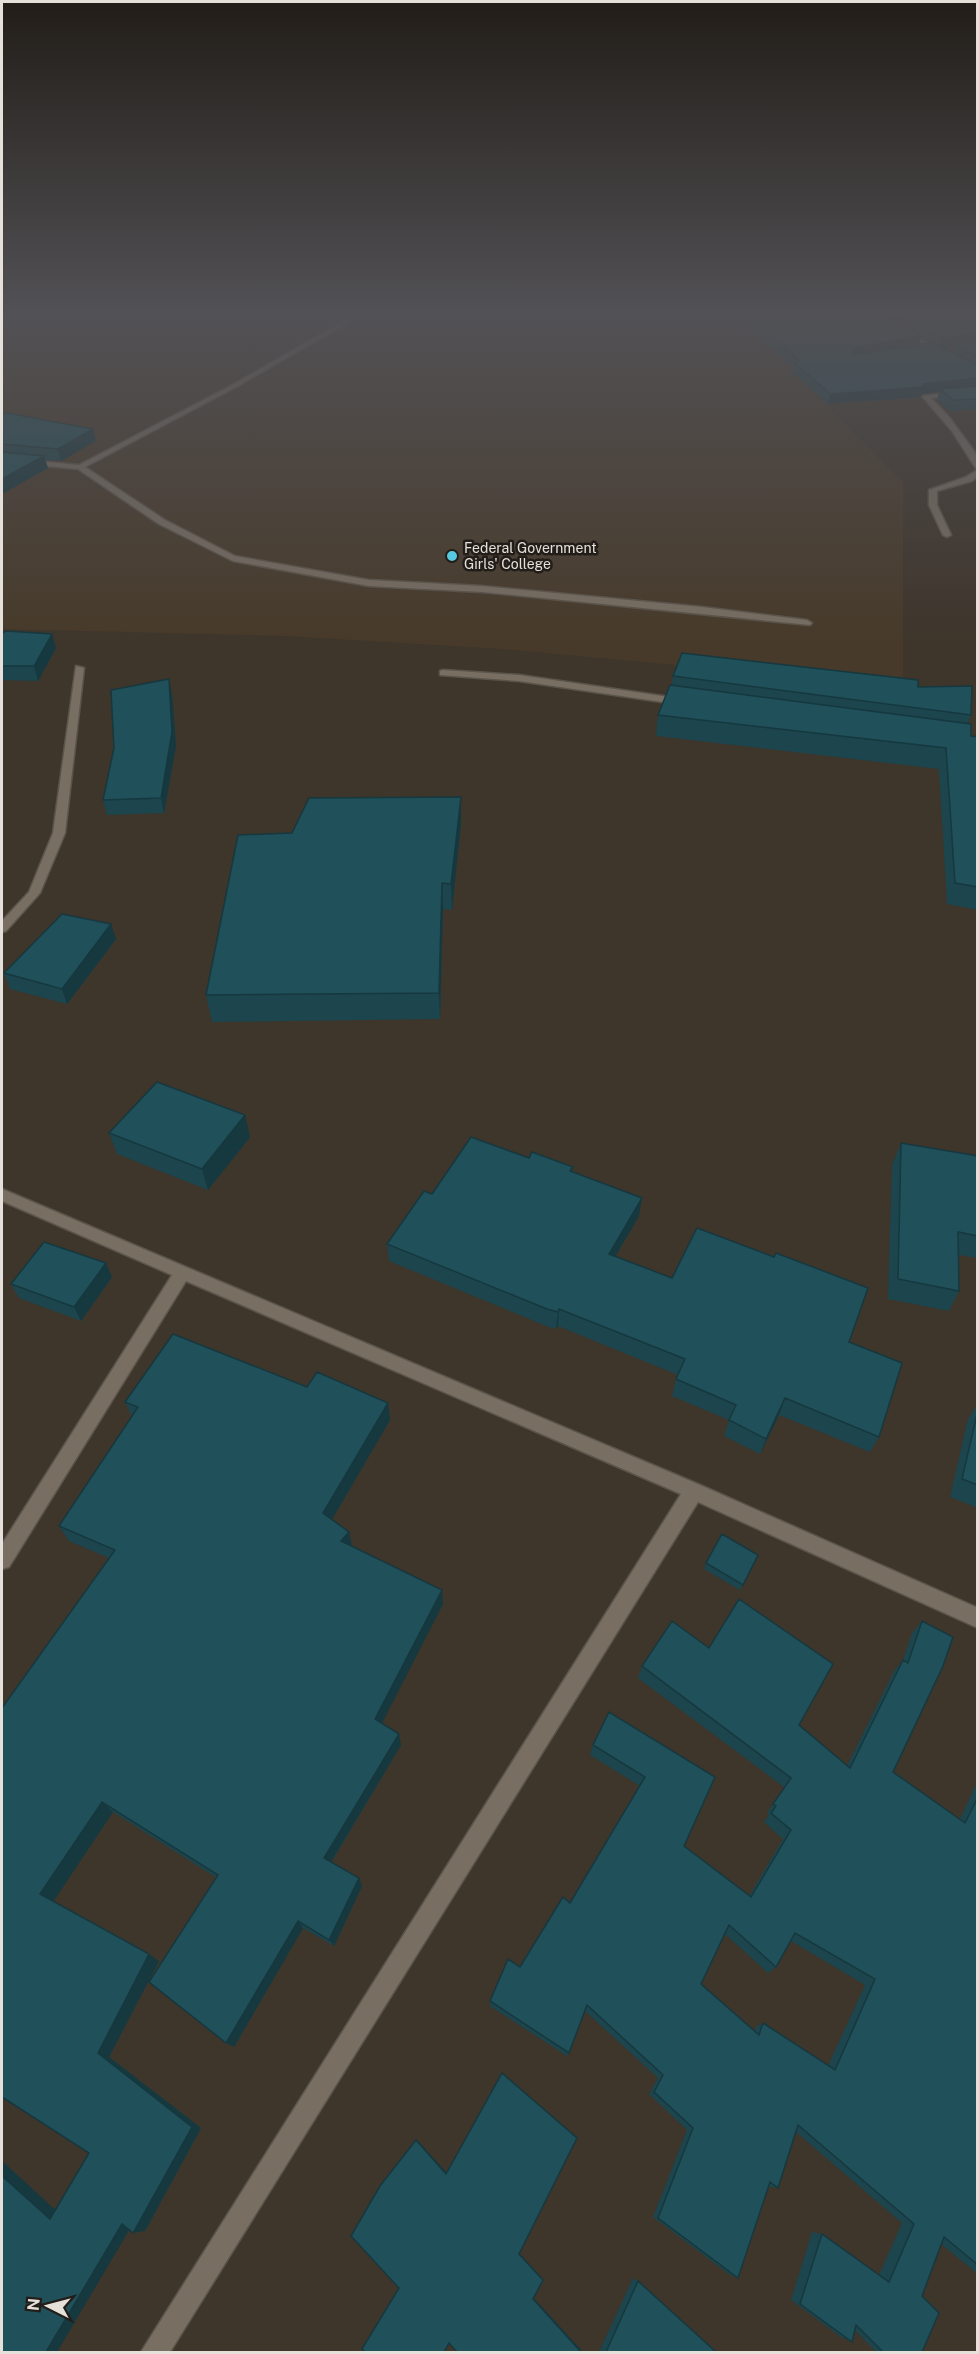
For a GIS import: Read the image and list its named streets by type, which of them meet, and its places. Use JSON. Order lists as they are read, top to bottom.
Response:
{
  "places": ["Federal Government Girls' College"],
  "north": "left"
}
